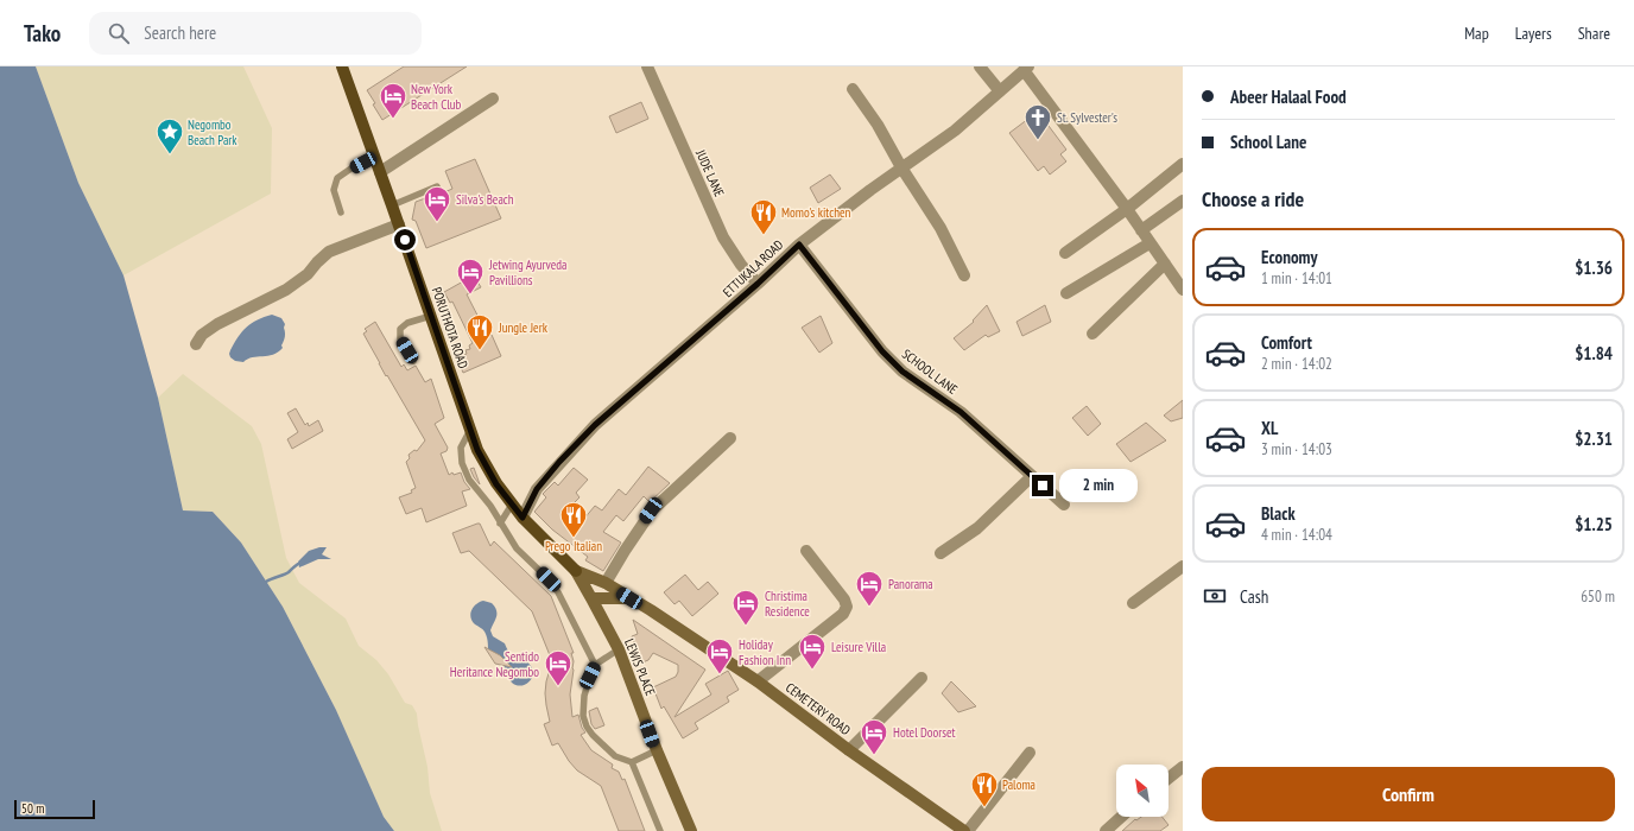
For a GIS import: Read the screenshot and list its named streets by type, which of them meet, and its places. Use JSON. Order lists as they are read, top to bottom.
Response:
{
  "streets": {
    "main road": ["PORUTHOTA ROAD"],
    "street": [
      "JUDE LANE",
      "ETTUKALA ROAD",
      "SCHOOL LANE",
      "LEWIS PLACE",
      "CEMETERY ROAD"
    ]
  },
  "crossings": [
    ["JUDE LANE", "ETTUKALA ROAD"],
    ["ETTUKALA ROAD", "PORUTHOTA ROAD"],
    ["ETTUKALA ROAD", "SCHOOL LANE"],
    ["PORUTHOTA ROAD", "LEWIS PLACE"],
    ["PORUTHOTA ROAD", "CEMETERY ROAD"],
    ["LEWIS PLACE", "CEMETERY ROAD"]
  ],
  "places": {
    "hotel": [
      "New York Beach Club",
      "Silva's Beach",
      "Jetwing Ayurveda Pavillions",
      "Panorama",
      "Christima Residence",
      "Leisure Villa",
      "Holiday Fashion Inn",
      "Sentido Heritance Negombo",
      "Hotel Doorset"
    ],
    "church": ["St. Sylvester's"],
    "place": ["Negombo Beach Park"],
    "restaurant": [
      "Momo's kitchen",
      "Jungle Jerk",
      "Prego Italian",
      "Paloma"
    ]
  },
  "scale_bar": "50 m",
  "north": "top left",
  "page": {
    "header": "Tako",
    "search": "Search here",
    "nav": ["Map", "Layers", "Share"],
    "banner": ["Abeer Halaal Food", "School Lane"],
    "heading": "Choose a ride",
    "list": [
      {
        "name": "Economy",
        "note": "1 min · 14:01",
        "value": "$1.36"
      },
      {
        "name": "Comfort",
        "note": "2 min · 14:02",
        "value": "$1.84"
      },
      {
        "name": "XL",
        "note": "3 min · 14:03",
        "value": "$2.31"
      },
      {
        "name": "Black",
        "note": "4 min · 14:04",
        "value": "$1.25"
      }
    ],
    "bubble": "2 min",
    "pay": ["Cash", "650 m"],
    "buttons": "Confirm",
    "scale": "50 m"
  }
}
